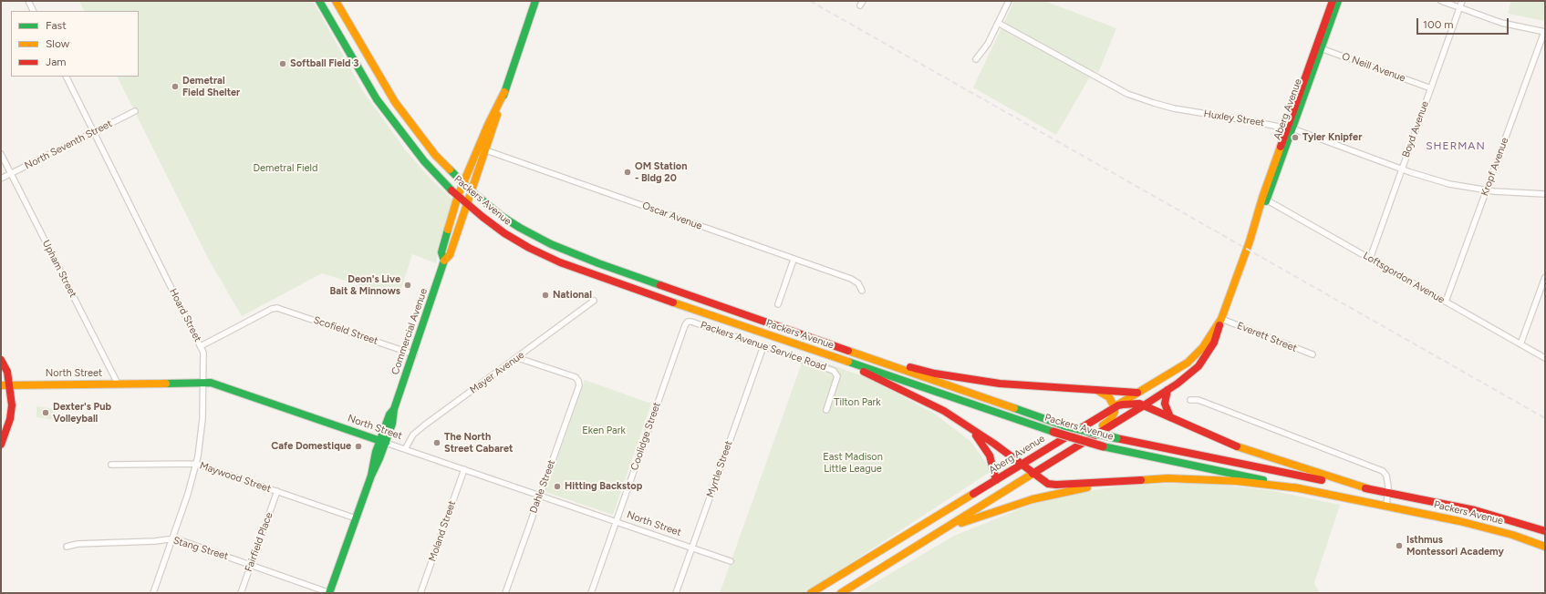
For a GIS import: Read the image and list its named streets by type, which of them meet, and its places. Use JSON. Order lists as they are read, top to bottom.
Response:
{
  "streets": {
    "main road": [
      "Aberg Avenue",
      "Packers Avenue",
      "Commercial Avenue",
      "North Street"
    ],
    "street": [
      "O Neill Avenue",
      "Huxley Street",
      "Boyd Avenue",
      "North Seventh Street",
      "Kropf Avenue",
      "Oscar Avenue",
      "Upham Street",
      "Loftsgordon Avenue",
      "Hoard Street",
      "Scofield Street",
      "Everett Street",
      "Packers Avenue Service Road",
      "Mayer Avenue",
      "Coolidge Street",
      "Myrtle Street",
      "Maywood Street",
      "Dahle Street",
      "Moland Street",
      "Fairfield Place",
      "Stang Street"
    ]
  },
  "crossings": [
    ["O Neill Avenue", "Aberg Avenue"],
    ["O Neill Avenue", "Boyd Avenue"],
    ["Aberg Avenue", "Huxley Street"],
    ["Aberg Avenue", "Loftsgordon Avenue"],
    ["Aberg Avenue", "Everett Street"],
    ["Huxley Street", "Boyd Avenue"],
    ["Huxley Street", "Kropf Avenue"],
    ["Boyd Avenue", "Loftsgordon Avenue"],
    ["North Seventh Street", "Upham Street"],
    ["North Seventh Street", "Hoard Street"],
    ["Kropf Avenue", "Loftsgordon Avenue"],
    ["Packers Avenue", "Commercial Avenue"],
    ["Oscar Avenue", "Commercial Avenue"],
    ["Upham Street", "North Street"],
    ["Hoard Street", "Scofield Street"],
    ["Hoard Street", "North Street"],
    ["Hoard Street", "Maywood Street"],
    ["Hoard Street", "Stang Street"],
    ["Scofield Street", "Commercial Avenue"],
    ["Commercial Avenue", "North Street"],
    ["Commercial Avenue", "Maywood Street"],
    ["Commercial Avenue", "Stang Street"],
    ["Packers Avenue Service Road", "Coolidge Street"],
    ["Packers Avenue Service Road", "Myrtle Street"],
    ["Mayer Avenue", "North Street"],
    ["Mayer Avenue", "Dahle Street"],
    ["North Street", "Coolidge Street"],
    ["North Street", "Myrtle Street"],
    ["North Street", "Dahle Street"],
    ["North Street", "Moland Street"],
    ["Maywood Street", "Fairfield Place"],
    ["Fairfield Place", "Stang Street"]
  ],
  "districts": ["SHERMAN"],
  "parks": [
    "Demetral Field",
    "Tilton Park",
    "Eken Park",
    "East Madison Little League"
  ],
  "places": [
    "Softball Field 3",
    "Demetral Field Shelter",
    "Tyler Knipfer",
    "OM Station - Bldg 20",
    "Deon's Live Bait & Minnows",
    "National",
    "Dexter's Pub Volleyball",
    "The North Street Cabaret",
    "Cafe Domestique",
    "Hitting Backstop",
    "Isthmus Montessori Academy"
  ],
  "legend": ["Fast", "Slow", "Jam"],
  "scale_bar": "100 m"
}
